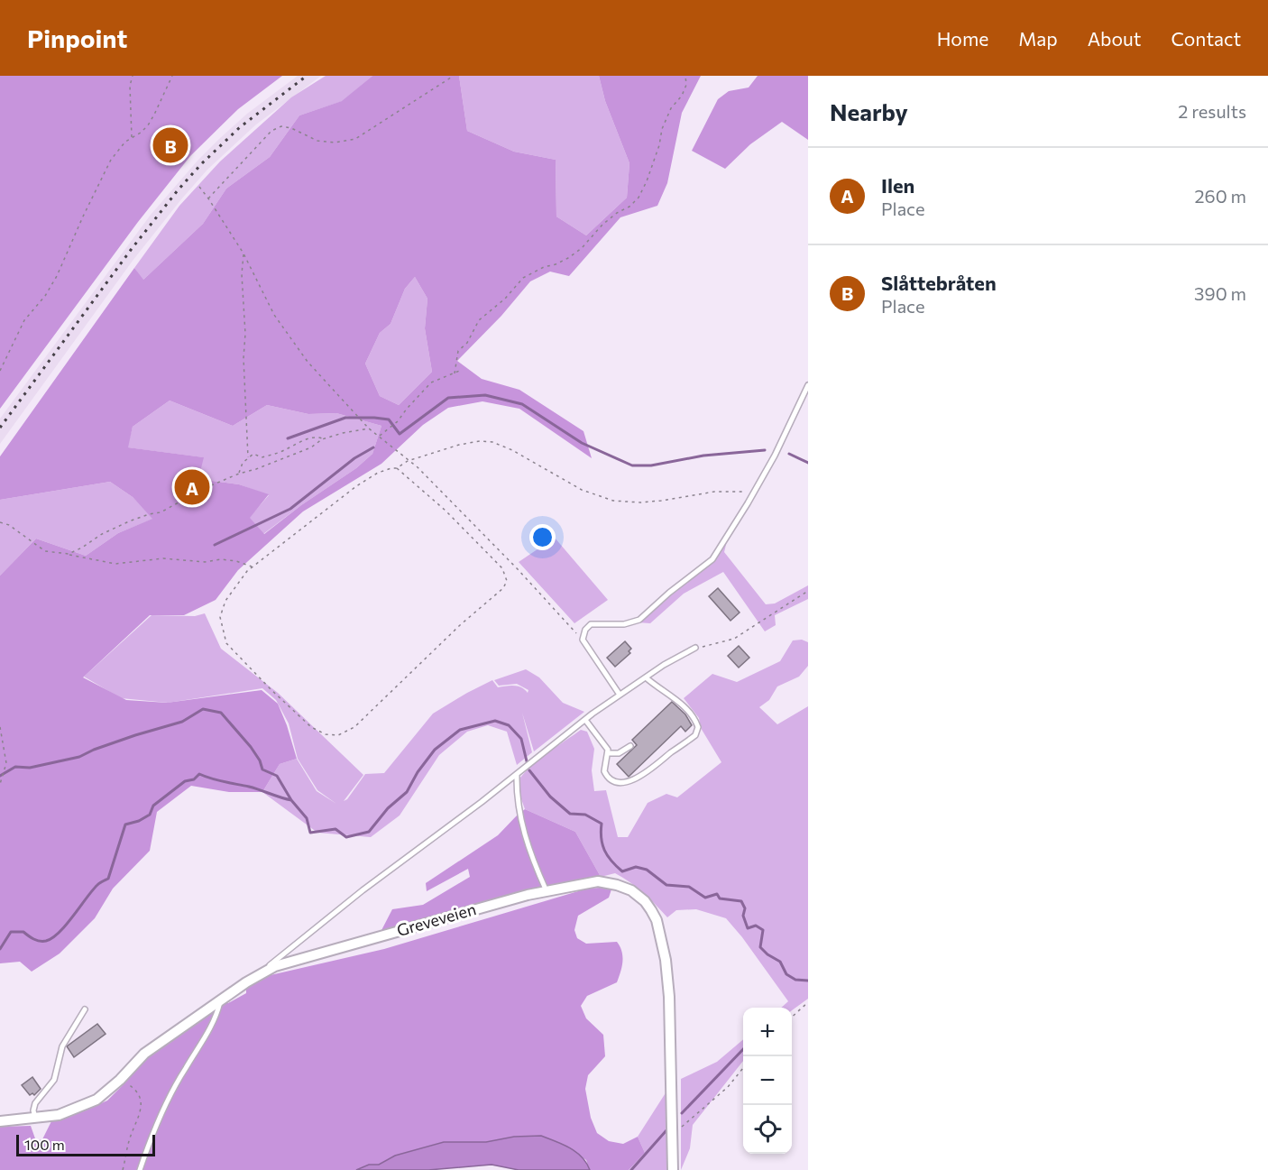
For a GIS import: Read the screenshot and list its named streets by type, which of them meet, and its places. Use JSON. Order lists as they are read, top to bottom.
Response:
{
  "streets": {
    "street": ["Greveveien"]
  },
  "scale_bar": "100 m",
  "page": {
    "header": "Pinpoint",
    "nav": [
      "Home",
      "Map",
      "About",
      "Contact"
    ],
    "heading": ["Nearby", "2 results"],
    "pins": ["B", "A"],
    "list": [
      {
        "mark": "A",
        "name": "Ilen",
        "note": "Place",
        "value": "260 m"
      },
      {
        "mark": "B",
        "name": "Slåttebråten",
        "note": "Place",
        "value": "390 m"
      }
    ],
    "map_buttons": ["+", "−"],
    "scale": "100 m"
  }
}
